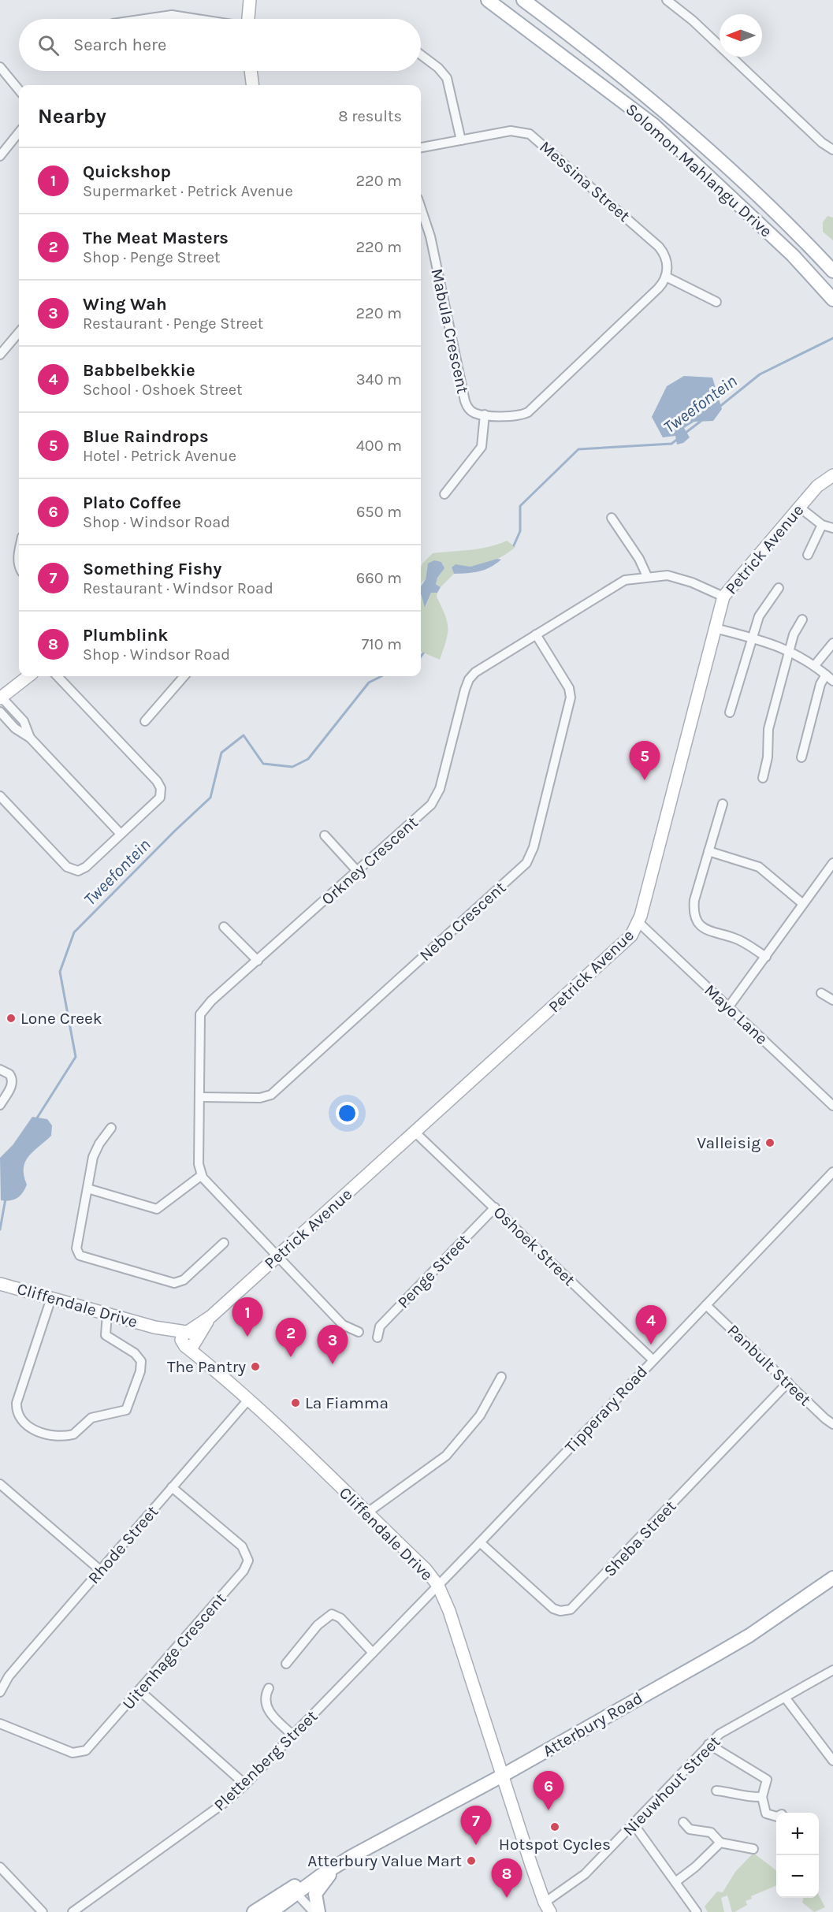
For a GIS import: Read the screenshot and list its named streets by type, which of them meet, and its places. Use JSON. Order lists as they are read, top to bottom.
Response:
{
  "streets": {
    "main road": ["Solomon Mahlangu Drive", "Atterbury Road"],
    "street": [
      "Messina Street",
      "Mabula Crescent",
      "Petrick Avenue",
      "Orkney Crescent",
      "Nebo Crescent",
      "Mayo Lane",
      "Oshoek Street",
      "Penge Street",
      "Cliffendale Drive",
      "Panbult Street",
      "Tipperary Road",
      "Sheba Street",
      "Rhode Street",
      "Uitenhage Crescent",
      "Plettenberg Street",
      "Nieuwhout Street"
    ]
  },
  "crossings": [
    ["Messina Street", "Mabula Crescent"],
    ["Petrick Avenue", "Orkney Crescent"],
    ["Petrick Avenue", "Mayo Lane"],
    ["Petrick Avenue", "Oshoek Street"],
    ["Petrick Avenue", "Cliffendale Drive"],
    ["Orkney Crescent", "Nebo Crescent"],
    ["Oshoek Street", "Penge Street"],
    ["Oshoek Street", "Tipperary Road"],
    ["Cliffendale Drive", "Tipperary Road"],
    ["Cliffendale Drive", "Rhode Street"],
    ["Cliffendale Drive", "Atterbury Road"],
    ["Cliffendale Drive", "Plettenberg Street"],
    ["Cliffendale Drive", "Nieuwhout Street"],
    ["Panbult Street", "Tipperary Road"],
    ["Panbult Street", "Sheba Street"],
    ["Tipperary Road", "Sheba Street"],
    ["Tipperary Road", "Plettenberg Street"],
    ["Rhode Street", "Uitenhage Crescent"]
  ],
  "water": ["Tweefontein"],
  "places": [
    "Lone Creek",
    "Valleisig",
    "The Pantry",
    "La Fiamma",
    "Hotspot Cycles",
    "Atterbury Value Mart"
  ],
  "north": "left",
  "page": {
    "search": "Search here",
    "heading": ["Nearby", "8 results"],
    "list": [
      {
        "mark": "1",
        "name": "Quickshop",
        "note": "Supermarket · Petrick Avenue",
        "value": "220 m"
      },
      {
        "mark": "2",
        "name": "The Meat Masters",
        "note": "Shop · Penge Street",
        "value": "220 m"
      },
      {
        "mark": "3",
        "name": "Wing Wah",
        "note": "Restaurant · Penge Street",
        "value": "220 m"
      },
      {
        "mark": "4",
        "name": "Babbelbekkie",
        "note": "School · Oshoek Street",
        "value": "340 m"
      },
      {
        "mark": "5",
        "name": "Blue Raindrops",
        "note": "Hotel · Petrick Avenue",
        "value": "400 m"
      },
      {
        "mark": "6",
        "name": "Plato Coffee",
        "note": "Shop · Windsor Road",
        "value": "650 m"
      },
      {
        "mark": "7",
        "name": "Something Fishy",
        "note": "Restaurant · Windsor Road",
        "value": "660 m"
      },
      {
        "mark": "8",
        "name": "Plumblink",
        "note": "Shop · Windsor Road",
        "value": "710 m"
      }
    ],
    "pins": [
      "5",
      "1",
      "4",
      "2",
      "3",
      "6",
      "7",
      "8"
    ],
    "map_buttons": ["+", "−"]
  }
}
